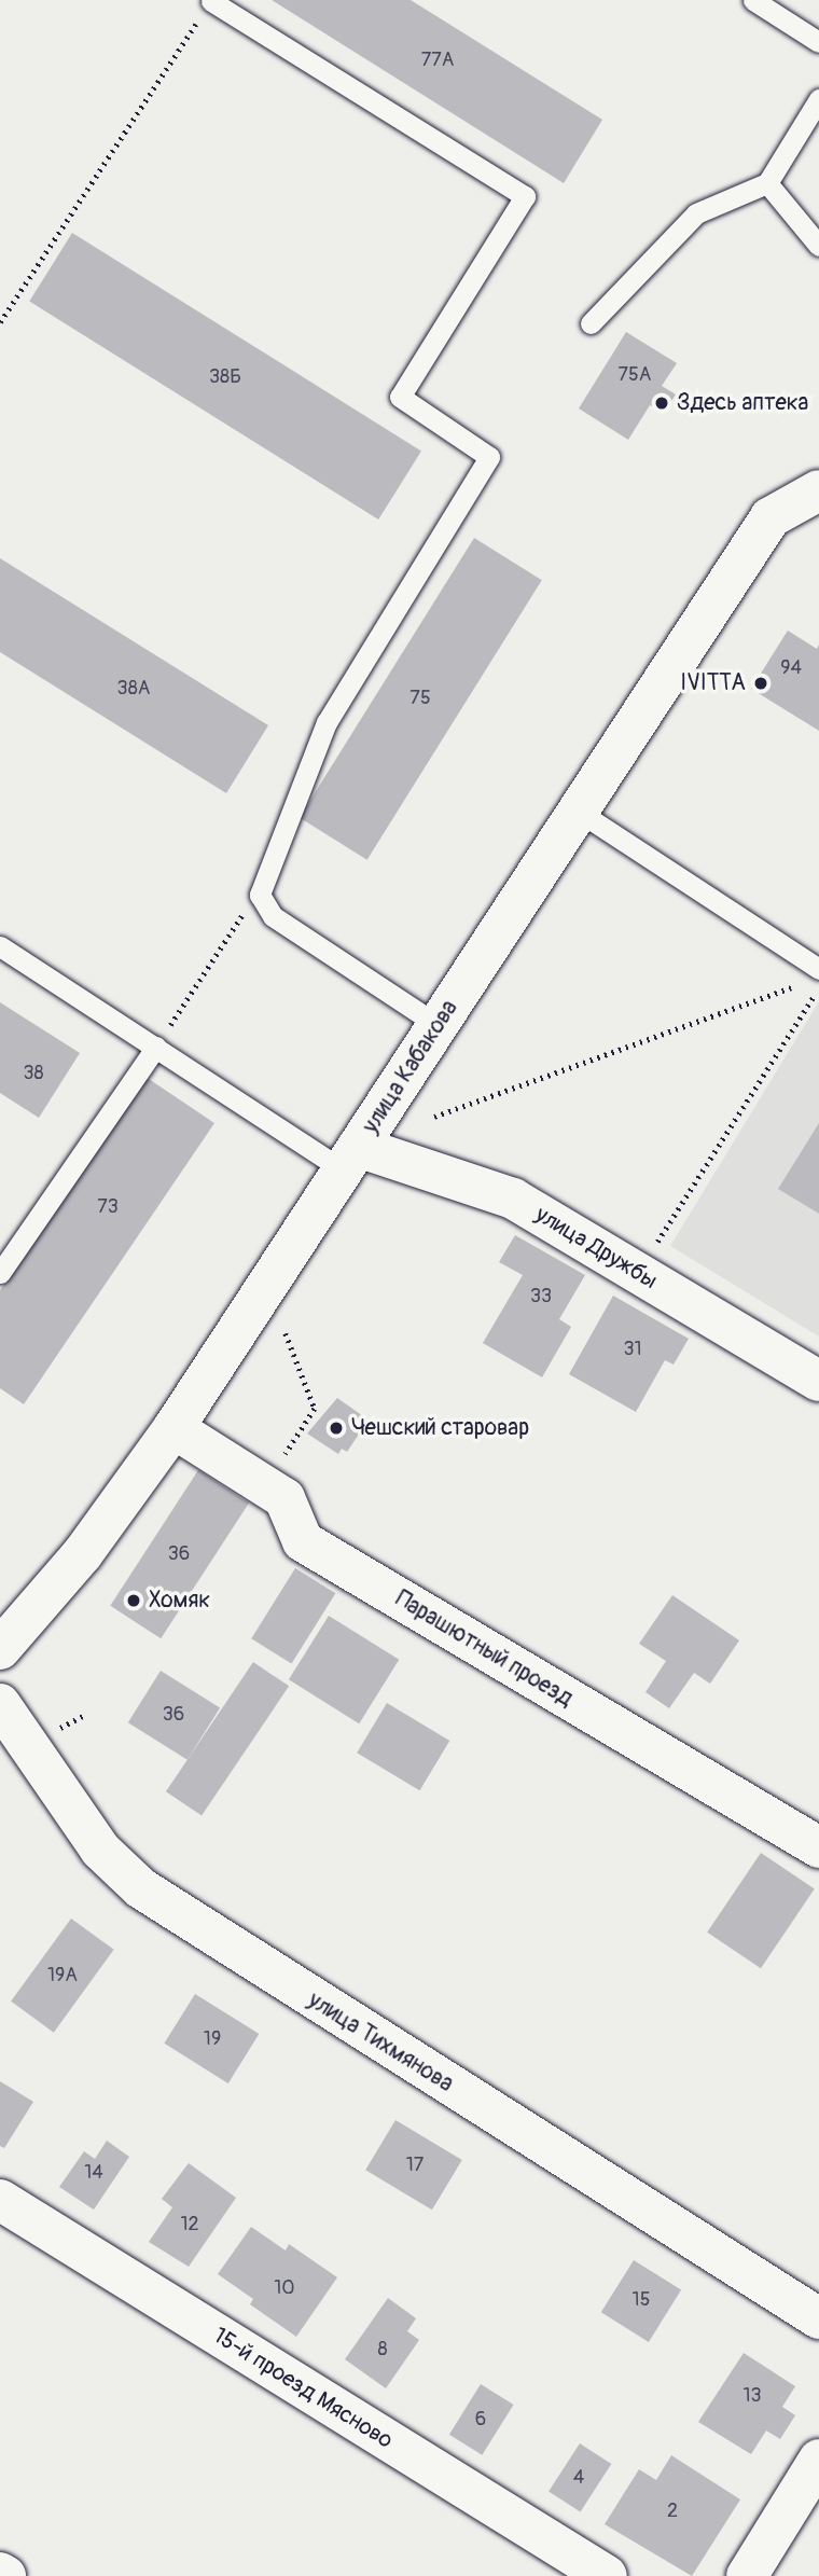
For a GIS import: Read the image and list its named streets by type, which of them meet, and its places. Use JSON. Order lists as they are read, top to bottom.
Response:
{
  "streets": {
    "street": [
      "улица Кабакова",
      "улица Дружбы",
      "Парашютный проезд",
      "улица Тихмянова",
      "15-й проезд Мясново"
    ]
  },
  "crossings": [
    ["улица Кабакова", "улица Дружбы"],
    ["улица Кабакова", "Парашютный проезд"]
  ],
  "places": [
    "Здесь аптека",
    "IVITTA",
    "Чешский старовар",
    "Хомяк"
  ],
  "house_numbers": [
    "77А",
    "75А",
    "38Б",
    "94",
    "38А",
    "75",
    "38",
    "73",
    "33",
    "31",
    "36",
    "36",
    "19А",
    "19",
    "17",
    "14",
    "12",
    "10",
    "15",
    "8",
    "13",
    "6",
    "4",
    "2"
  ]
}
